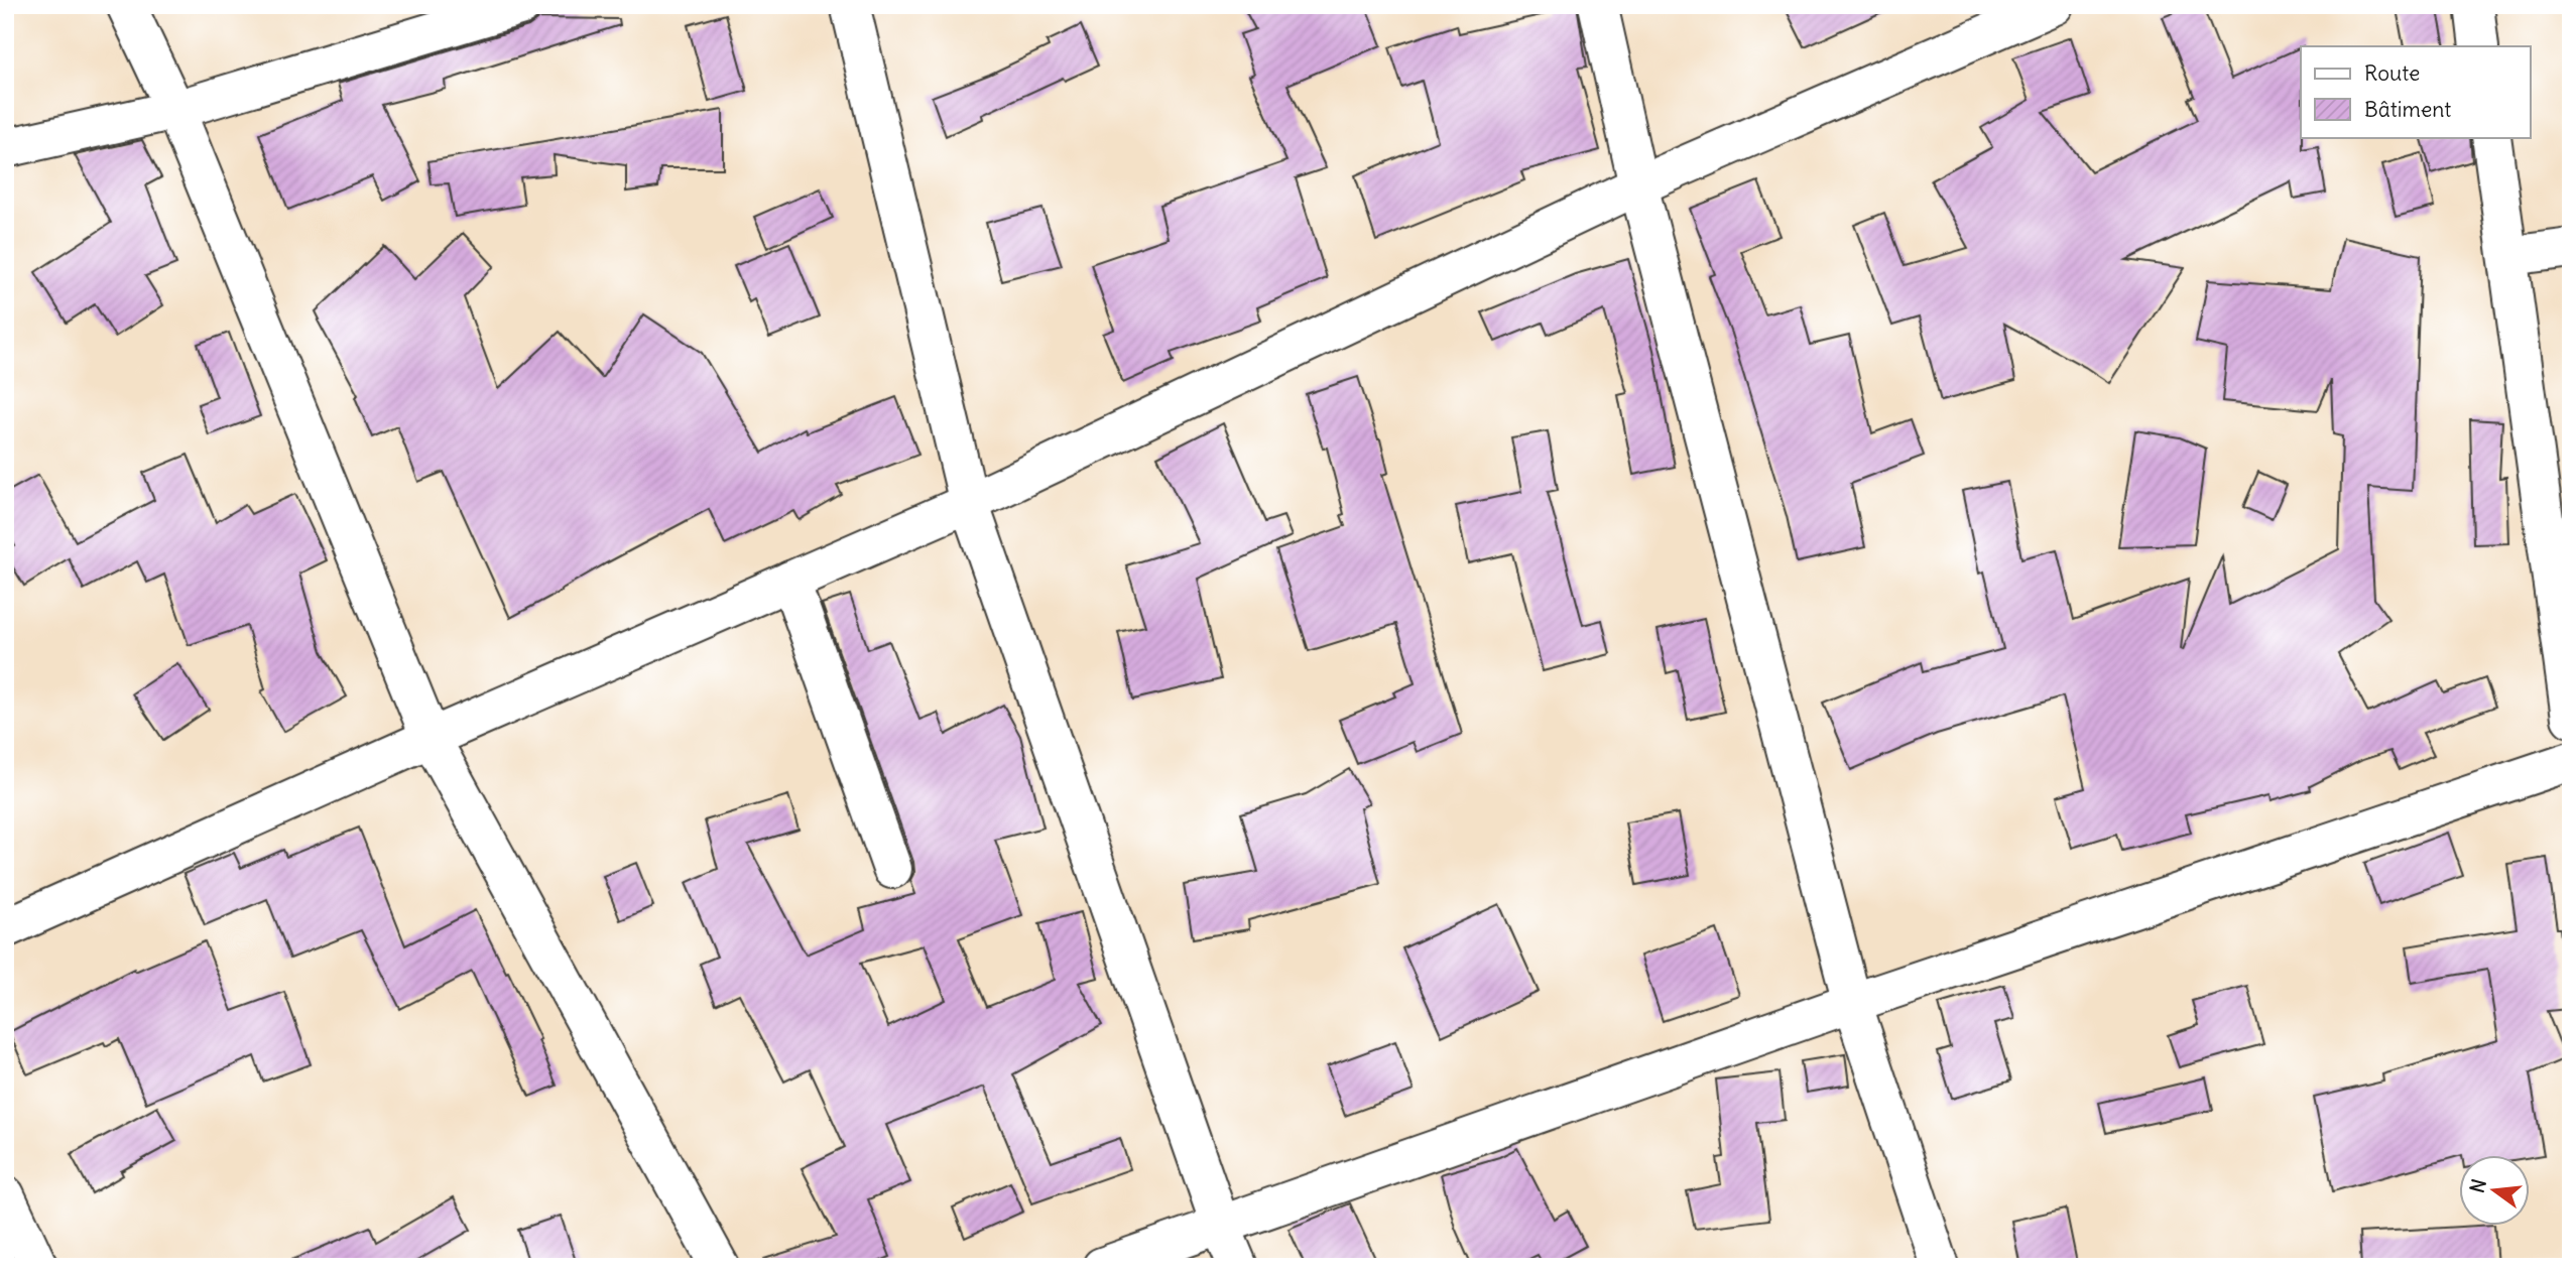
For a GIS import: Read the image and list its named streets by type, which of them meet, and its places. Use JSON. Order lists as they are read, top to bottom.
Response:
{
  "legend": ["Route", "Bâtiment"],
  "north": "left"
}
